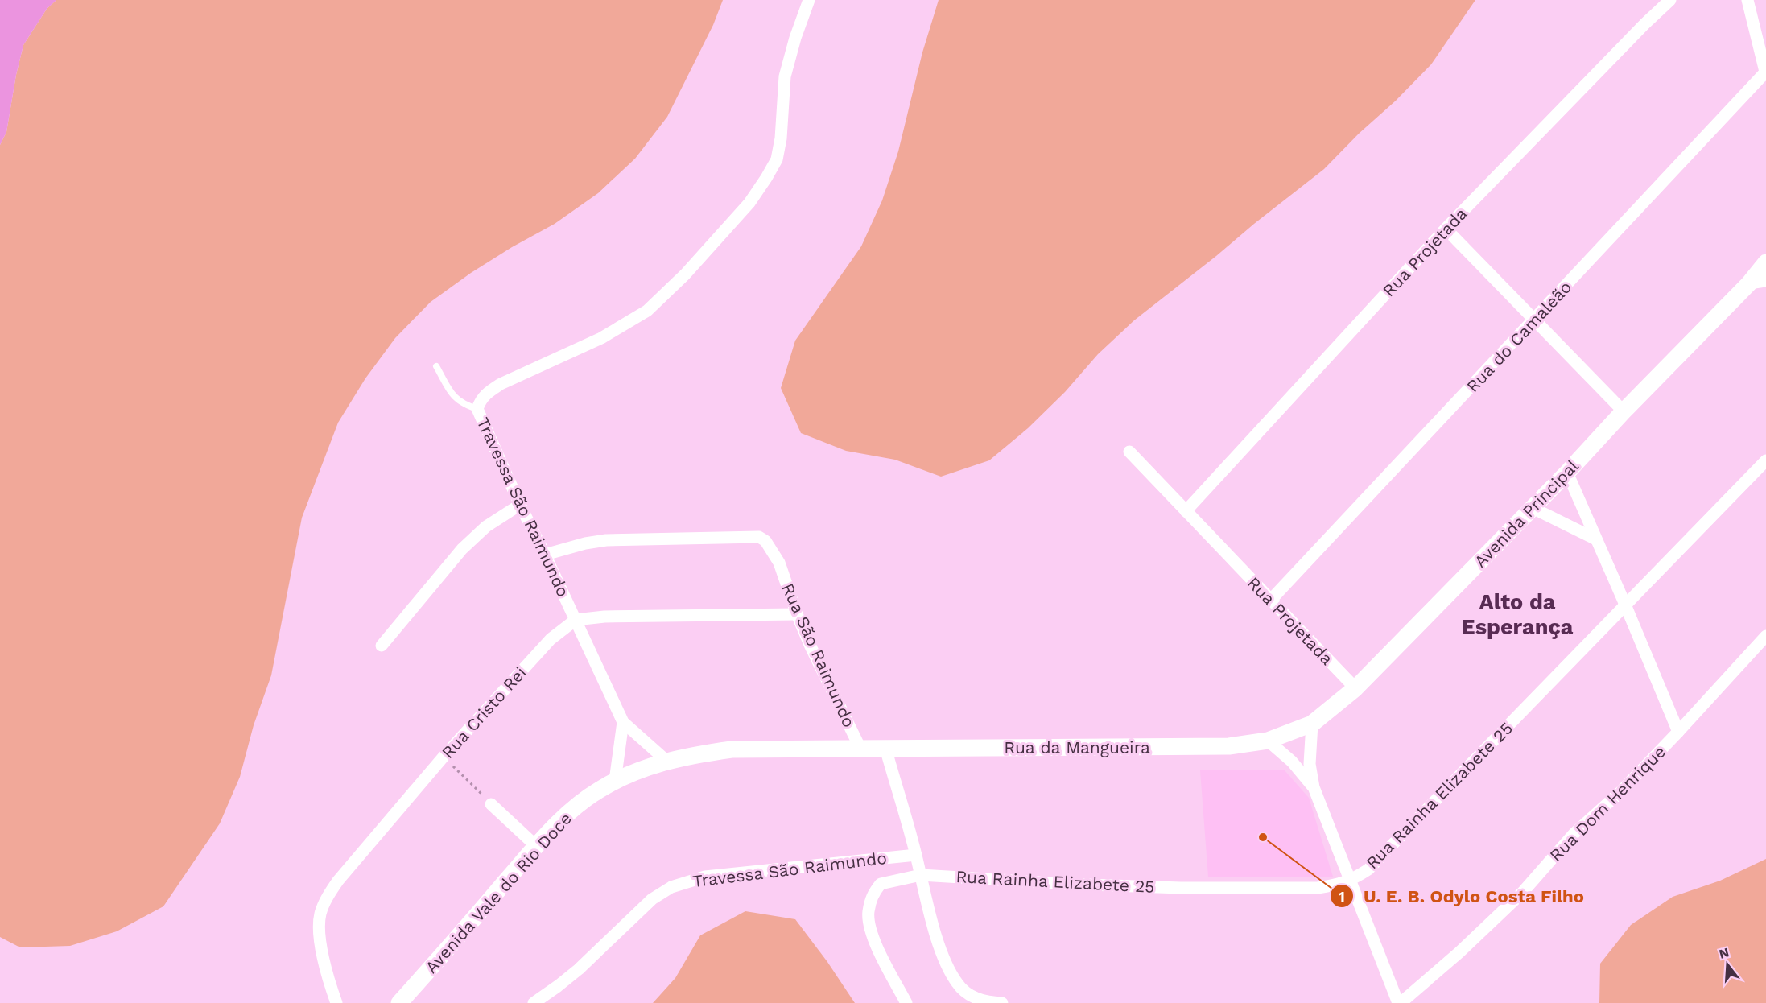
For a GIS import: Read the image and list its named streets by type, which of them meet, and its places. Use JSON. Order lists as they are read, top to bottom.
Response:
{
  "streets": {
    "street": [
      "Rua Projetada",
      "Rua do Camaleão",
      "Travessa São Raimundo",
      "Avenida Principal",
      "Rua São Raimundo",
      "Rua Cristo Rei",
      "Rua da Mangueira",
      "Rua Rainha Elizabete 25",
      "Rua Dom Henrique",
      "Avenida Vale do Rio Doce"
    ]
  },
  "crossings": [
    ["Rua Projetada", "Rua do Camaleão"],
    ["Rua Projetada", "Avenida Principal"],
    ["Travessa São Raimundo", "Rua São Raimundo"],
    ["Travessa São Raimundo", "Rua Cristo Rei"],
    ["Travessa São Raimundo", "Rua Rainha Elizabete 25"],
    ["Travessa São Raimundo", "Avenida Vale do Rio Doce"],
    ["Avenida Principal", "Rua da Mangueira"],
    ["Rua São Raimundo", "Avenida Vale do Rio Doce"],
    ["Rua da Mangueira", "Avenida Vale do Rio Doce"]
  ],
  "districts": ["Alto da Esperança"],
  "places": ["U. E. B. Odylo Costa Filho"],
  "north": "top"
}
